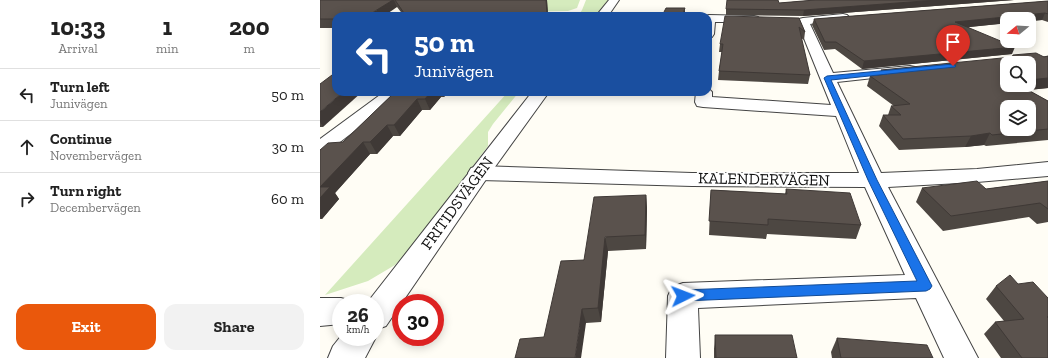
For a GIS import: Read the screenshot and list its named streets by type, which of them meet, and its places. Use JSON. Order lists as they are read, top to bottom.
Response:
{
  "streets": {
    "street": ["KALENDERVÄGEN", "FRITIDSVÄGEN"]
  },
  "crossings": [
    ["KALENDERVÄGEN", "FRITIDSVÄGEN"]
  ],
  "north": "left",
  "page": {
    "eta": [
      "10:33",
      "Arrival",
      "1",
      "min",
      "200",
      "m"
    ],
    "turn": ["50 m", "Junivägen"],
    "list": [
      {
        "name": "Turn left",
        "note": "Junivägen",
        "value": "50 m"
      },
      {
        "name": "Continue",
        "note": "Novembervägen",
        "value": "30 m"
      },
      {
        "name": "Turn right",
        "note": "Decembervägen",
        "value": "60 m"
      }
    ],
    "speed": "26 km/h",
    "limit": "30",
    "buttons": ["Exit", "Share"]
  }
}
